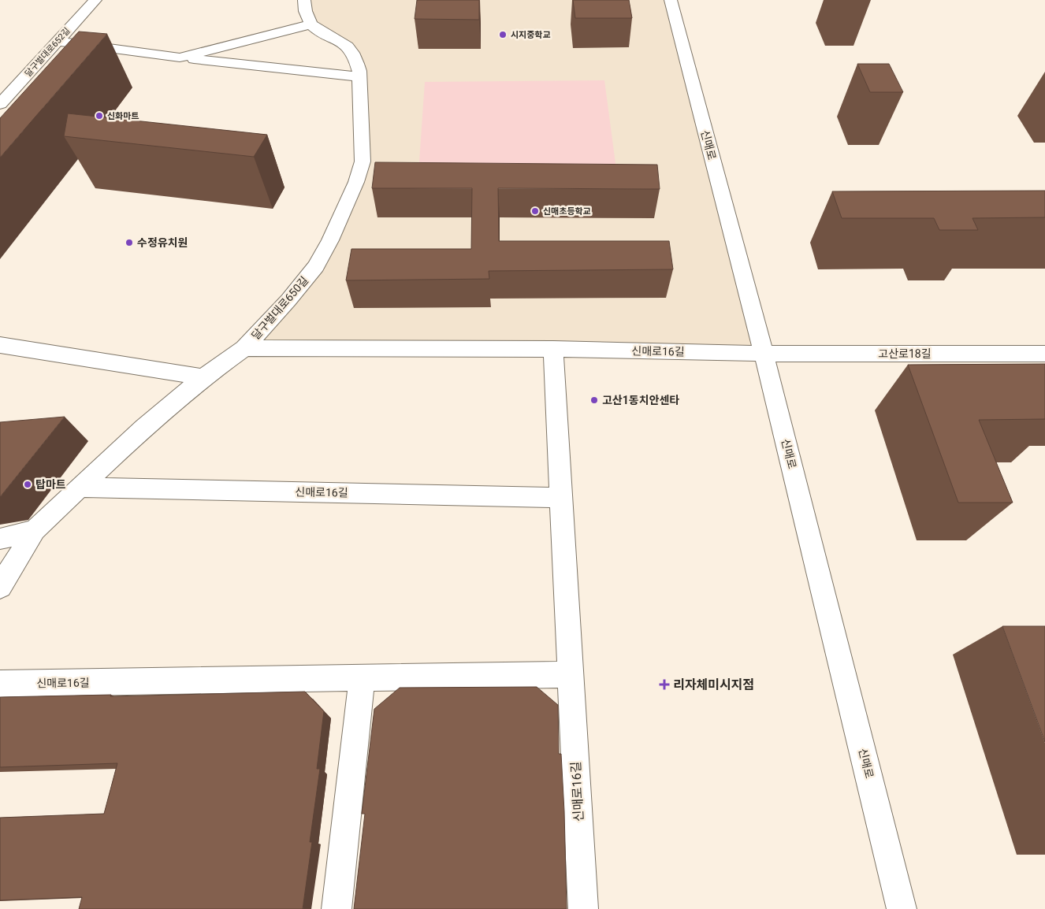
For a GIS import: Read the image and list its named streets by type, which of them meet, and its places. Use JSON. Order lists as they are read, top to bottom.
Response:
{
  "streets": {
    "street": [
      "달구벌대로652길",
      "신매로",
      "달구벌대로650길",
      "신매로16길",
      "고산로18길"
    ]
  },
  "crossings": [
    ["신매로", "신매로16길"],
    ["신매로", "고산로18길"],
    ["달구벌대로650길", "신매로16길"],
    ["신매로16길", "고산로18길"]
  ],
  "places": {
    "other": [
      "시지중학교",
      "신화마트",
      "신매초등학교",
      "수정유치원",
      "고산1동치안센타",
      "탑마트"
    ],
    "health": ["리자체미시지점"]
  }
}
